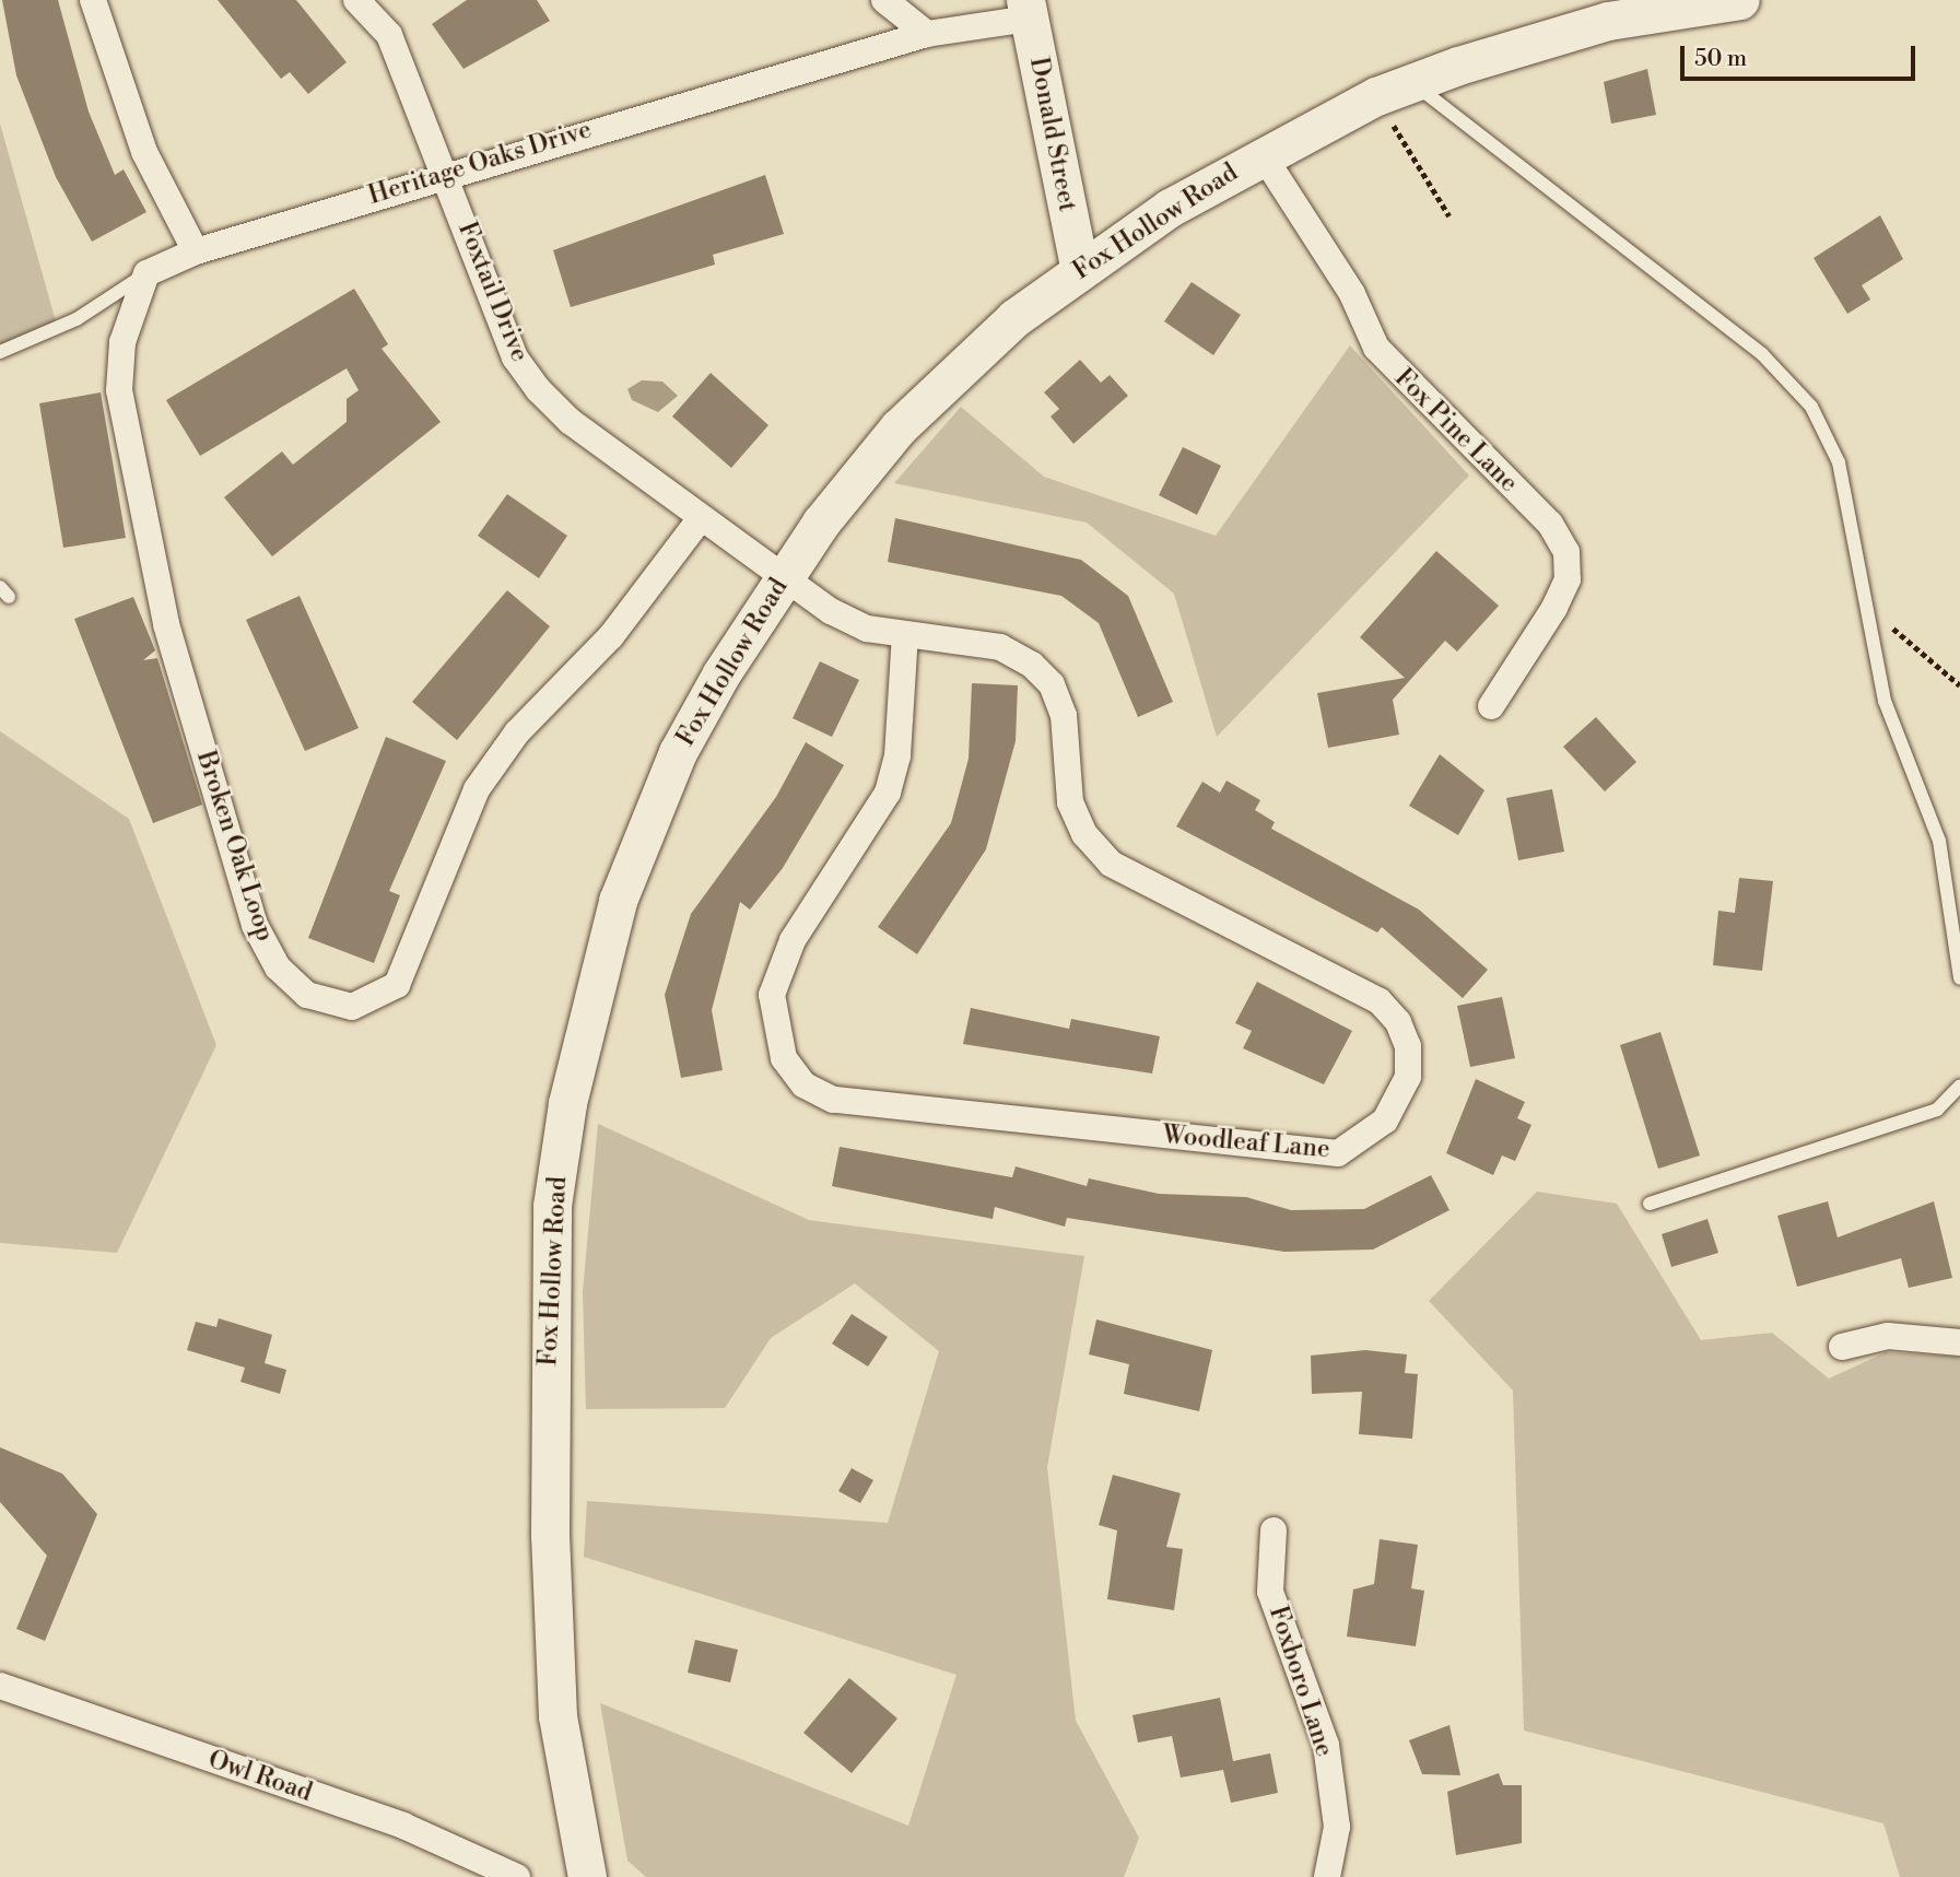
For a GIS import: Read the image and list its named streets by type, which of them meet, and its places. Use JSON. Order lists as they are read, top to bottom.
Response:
{
  "streets": {
    "main road": ["Donald Street", "Fox Hollow Road"],
    "street": [
      "Heritage Oaks Drive",
      "Foxtail Drive",
      "Fox Pine Lane",
      "Broken Oak Loop",
      "Woodleaf Lane",
      "Foxboro Lane",
      "Owl Road"
    ]
  },
  "crossings": [
    ["Donald Street", "Heritage Oaks Drive"],
    ["Donald Street", "Fox Hollow Road"],
    ["Heritage Oaks Drive", "Foxtail Drive"],
    ["Fox Hollow Road", "Foxtail Drive"],
    ["Fox Hollow Road", "Fox Pine Lane"],
    ["Fox Hollow Road", "Woodleaf Lane"],
    ["Foxtail Drive", "Broken Oak Loop"],
    ["Foxtail Drive", "Woodleaf Lane"]
  ],
  "scale_bar": "50 m"
}
